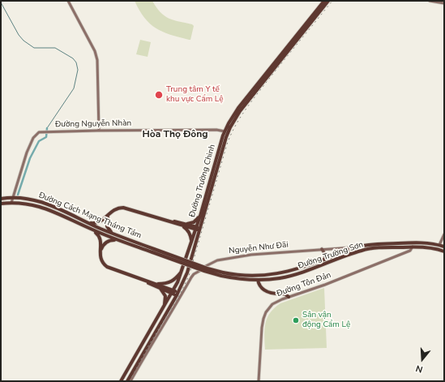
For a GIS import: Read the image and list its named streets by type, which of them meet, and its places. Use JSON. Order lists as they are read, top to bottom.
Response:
{
  "streets": {
    "highway": ["Đường Trường Chinh", "Đường Cách Mạng Tháng Tám", "Đường Trường Sơn"],
    "street": ["Đường Nguyễn Nhàn", "Nguyễn Như Đãi", "Đường Tôn Đản"]
  },
  "crossings": [
    ["Đường Nguyễn Nhàn", "Đường Trường Chinh"],
    ["Đường Nguyễn Nhàn", "Đường Cách Mạng Tháng Tám"],
    ["Đường Cách Mạng Tháng Tám", "Đường Trường Sơn"],
    ["Nguyễn Như Đãi", "Đường Trường Sơn"],
    ["Đường Trường Sơn", "Đường Tôn Đản"]
  ],
  "districts": ["Hòa Thọ Đông"],
  "places": ["Trung tâm Y tế khu vực Cẩm Lệ", "Sân vận động Cẩm Lệ"],
  "north": "bottom"
}
